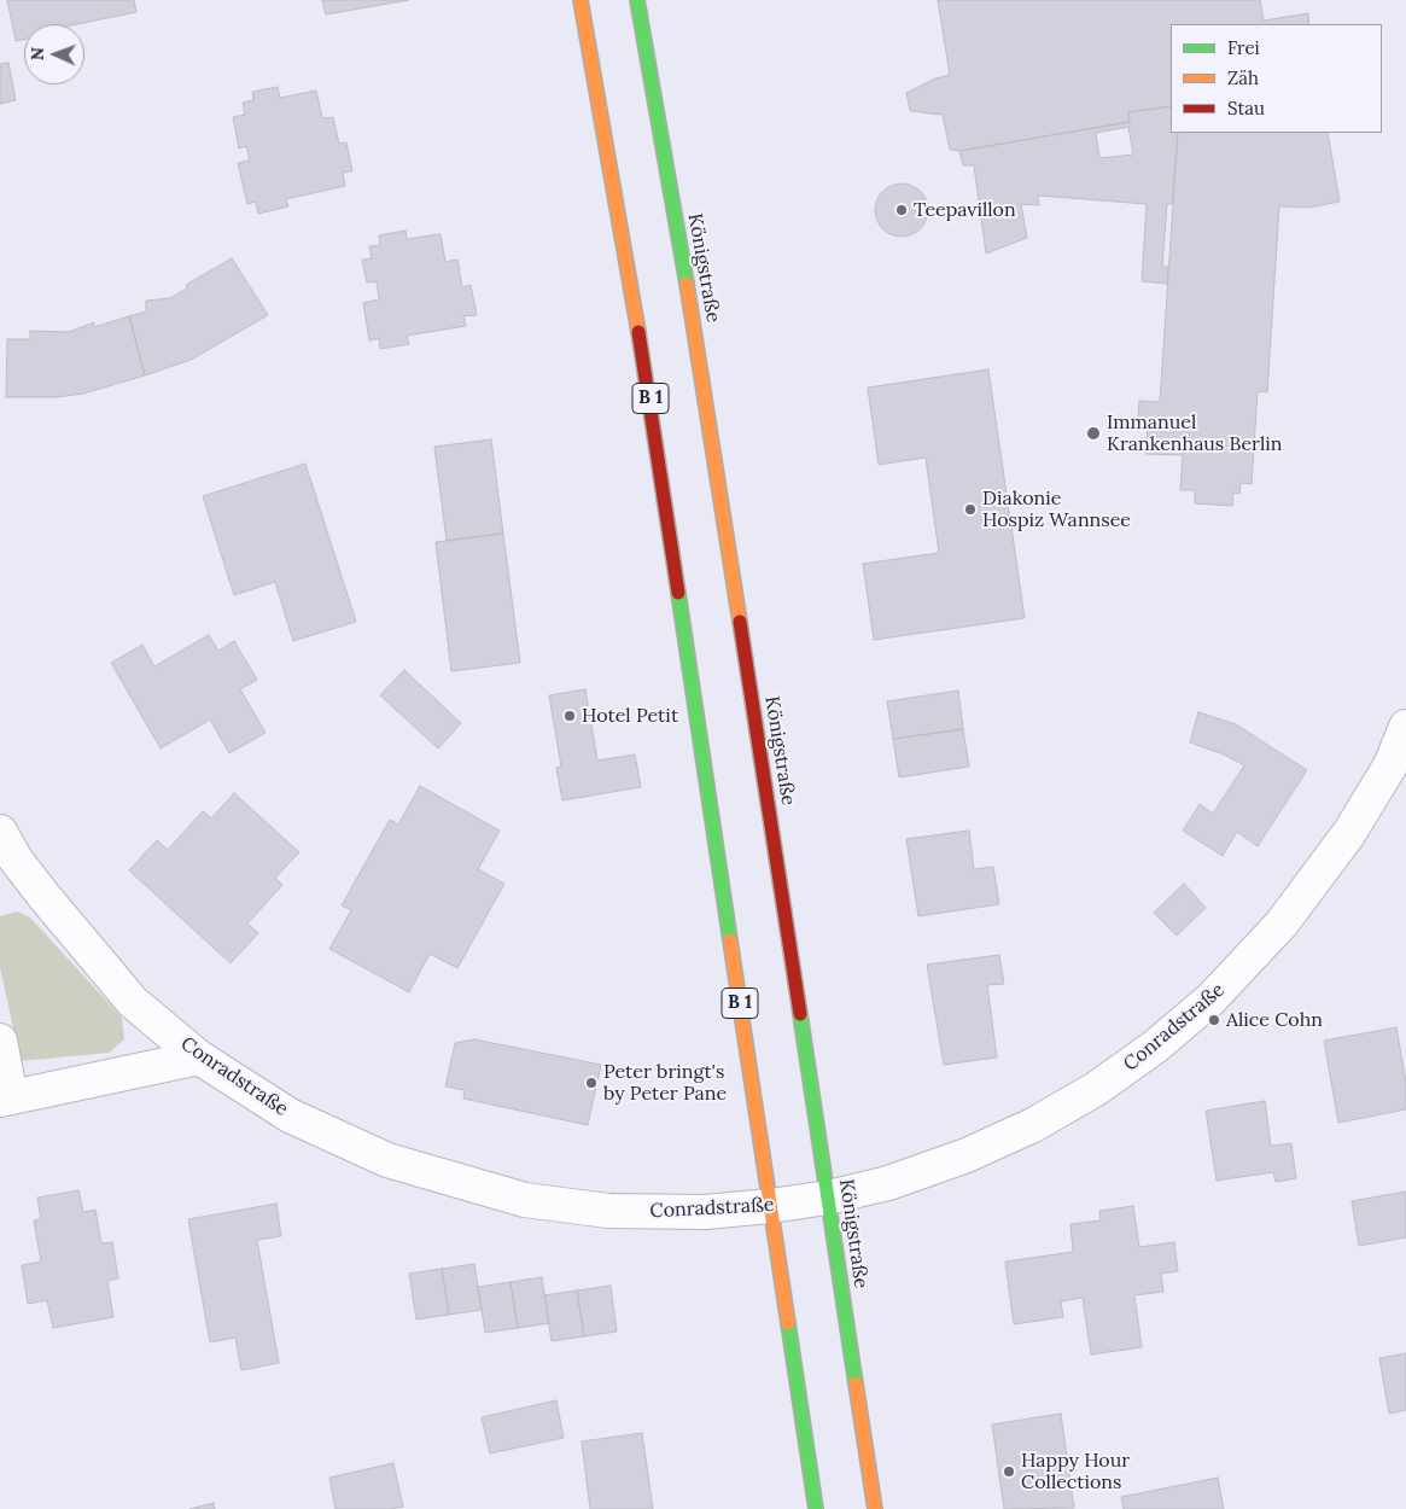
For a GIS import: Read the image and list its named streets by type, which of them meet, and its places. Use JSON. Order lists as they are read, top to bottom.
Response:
{
  "streets": {
    "main road": ["Königstraße", "B 1"],
    "street": ["Conradstraße"]
  },
  "crossings": [
    ["Königstraße", "Conradstraße"],
    ["B 1", "Conradstraße"]
  ],
  "places": [
    "Teepavillon",
    "Immanuel Krankenhaus Berlin",
    "Diakonie Hospiz Wannsee",
    "Hotel Petit",
    "Alice Cohn",
    "Peter bringt's by Peter Pane",
    "Happy Hour Collections"
  ],
  "legend": ["Frei", "Zäh", "Stau"],
  "north": "left"
}
